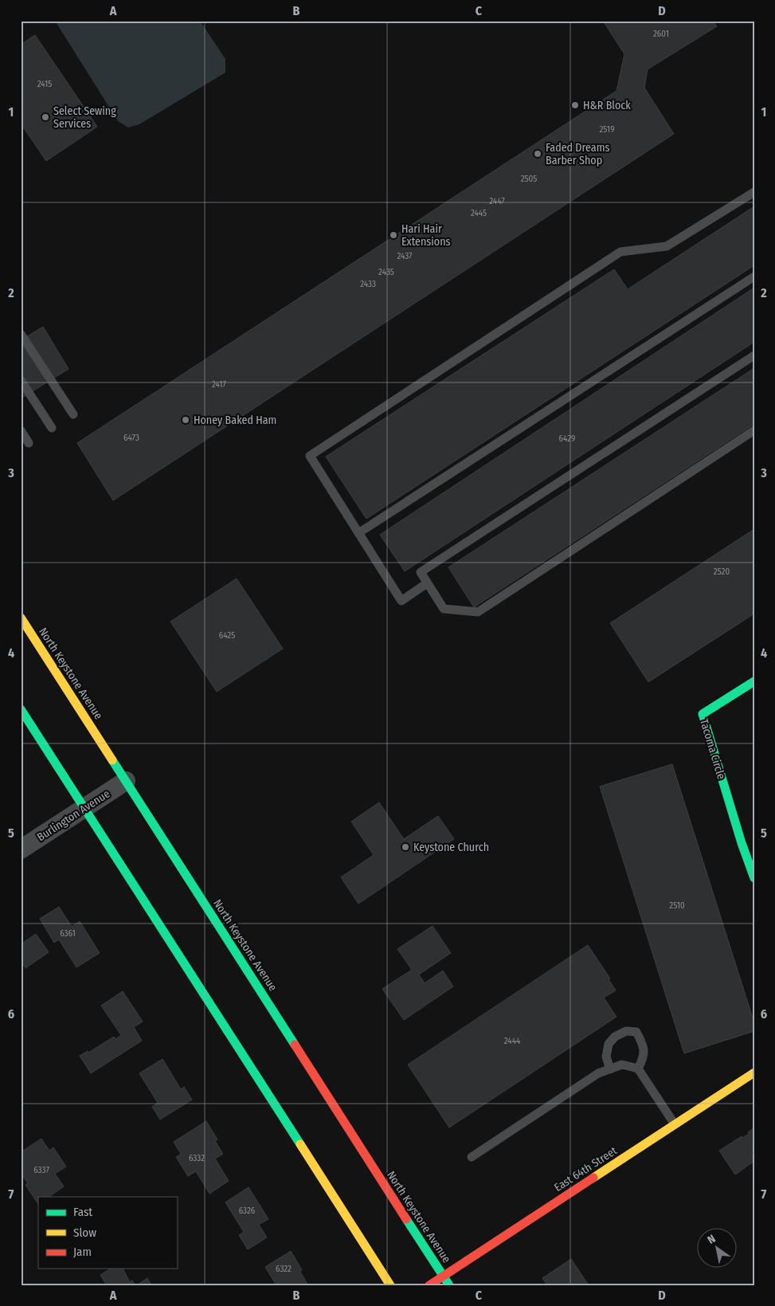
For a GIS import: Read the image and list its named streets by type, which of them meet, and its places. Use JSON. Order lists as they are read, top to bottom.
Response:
{
  "streets": {
    "main road": ["North Keystone Avenue", "Tacoma Circle", "East 64th Street"],
    "street": ["Burlington Avenue"]
  },
  "crossings": [
    ["North Keystone Avenue", "Burlington Avenue"],
    ["North Keystone Avenue", "East 64th Street"]
  ],
  "places": [
    "H&R Block",
    "Select Sewing Services",
    "Faded Dreams Barber Shop",
    "Hari Hair Extensions",
    "Honey Baked Ham",
    "Keystone Church"
  ],
  "house_numbers": [
    "2601",
    "2415",
    "2519",
    "2505",
    "2447",
    "2445",
    "2437",
    "2435",
    "2433",
    "2417",
    "6473",
    "6429",
    "2520",
    "6425",
    "2510",
    "6361",
    "2444",
    "6332",
    "6337",
    "6326",
    "6322"
  ],
  "legend": ["Fast", "Slow", "Jam"],
  "north": "top left",
  "grid": {
    "columns": [
      "A",
      "B",
      "C",
      "D"
    ],
    "rows": [
      "1",
      "2",
      "3",
      "4",
      "5",
      "6",
      "7"
    ]
  }
}
